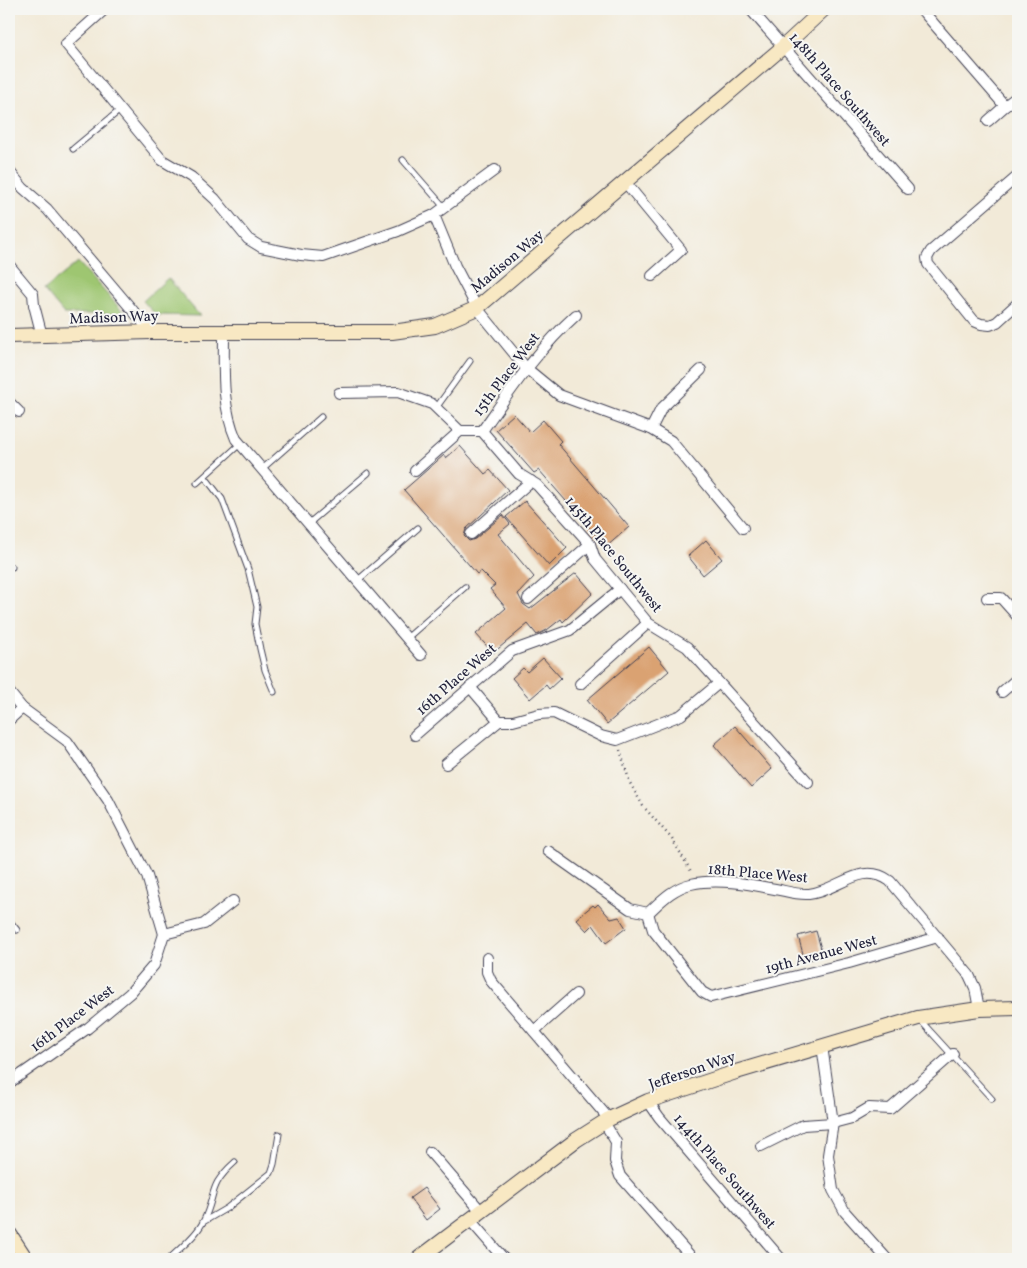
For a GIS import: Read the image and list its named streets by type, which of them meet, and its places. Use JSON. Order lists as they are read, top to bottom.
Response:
{
  "streets": {
    "street": [
      "148th Place Southwest",
      "Madison Way",
      "15th Place West",
      "145th Place Southwest",
      "16th Place West",
      "18th Place West",
      "19th Avenue West",
      "Jefferson Way",
      "144th Place Southwest"
    ]
  },
  "crossings": [
    ["148th Place Southwest", "Madison Way"],
    ["15th Place West", "145th Place Southwest"],
    ["145th Place Southwest", "16th Place West"],
    ["18th Place West", "19th Avenue West"],
    ["Jefferson Way", "144th Place Southwest"]
  ]
}
